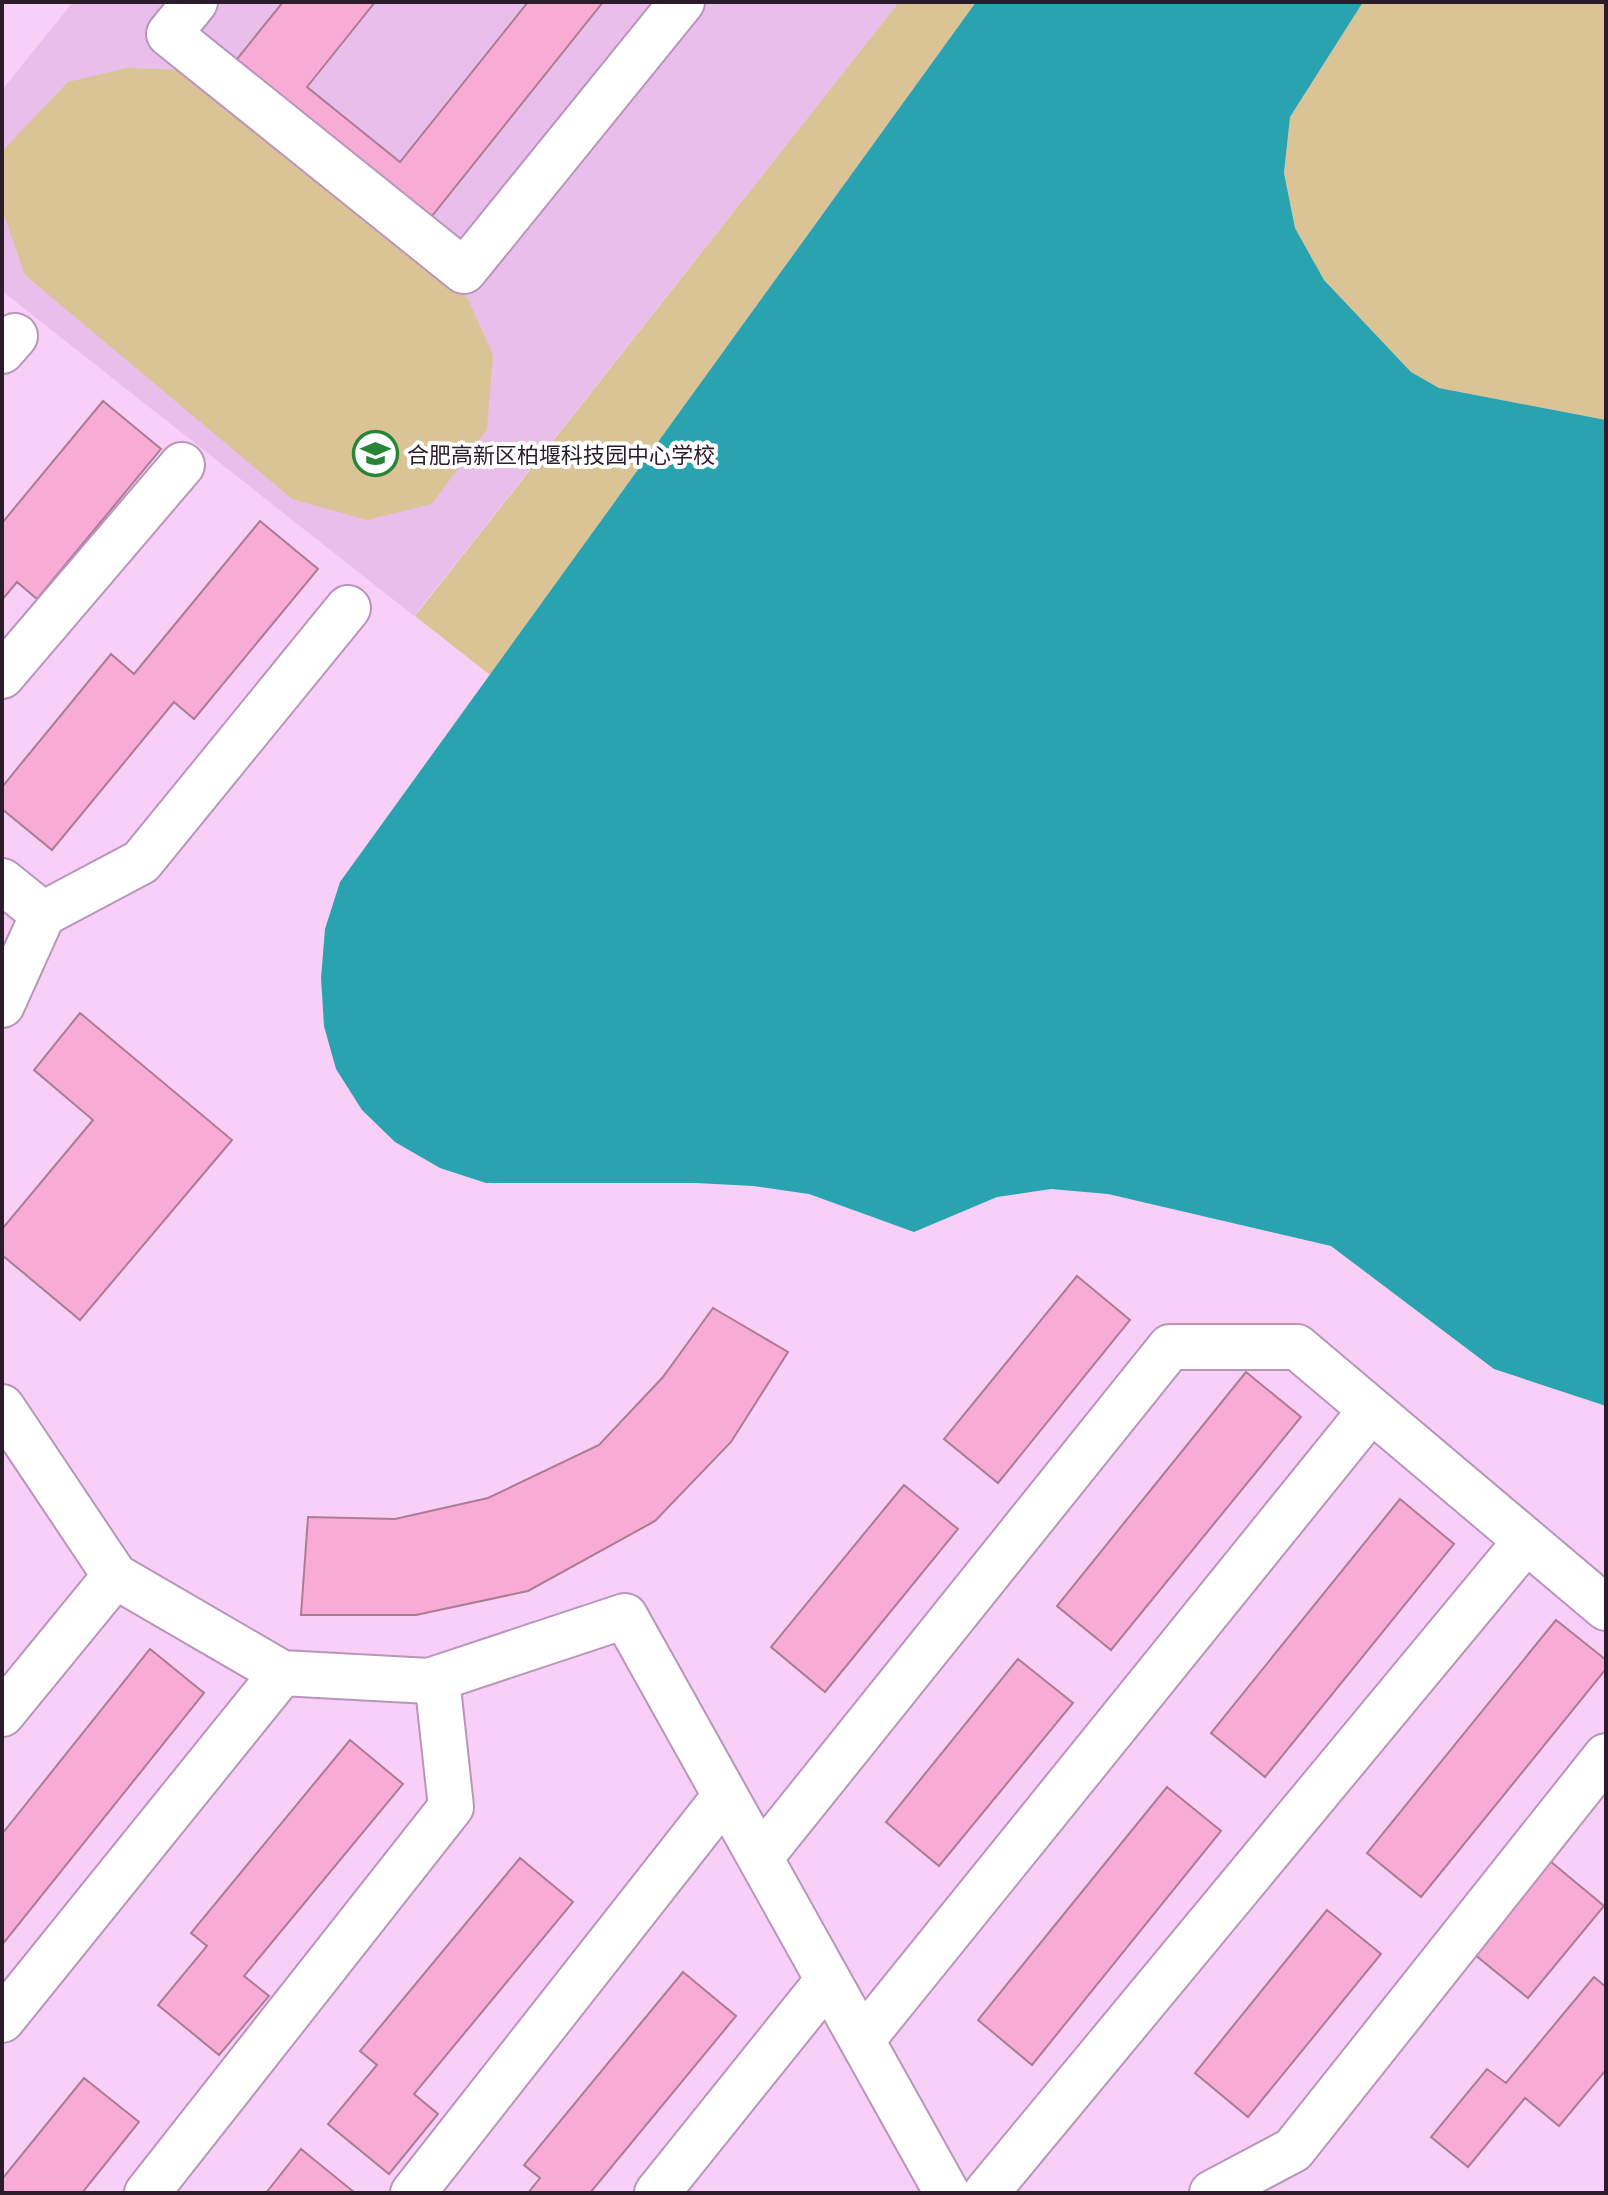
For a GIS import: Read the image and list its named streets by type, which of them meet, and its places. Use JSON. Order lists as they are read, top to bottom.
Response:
{
  "places": {
    "school or university": ["合肥高新区柏堰科技园中心学校"]
  }
}
